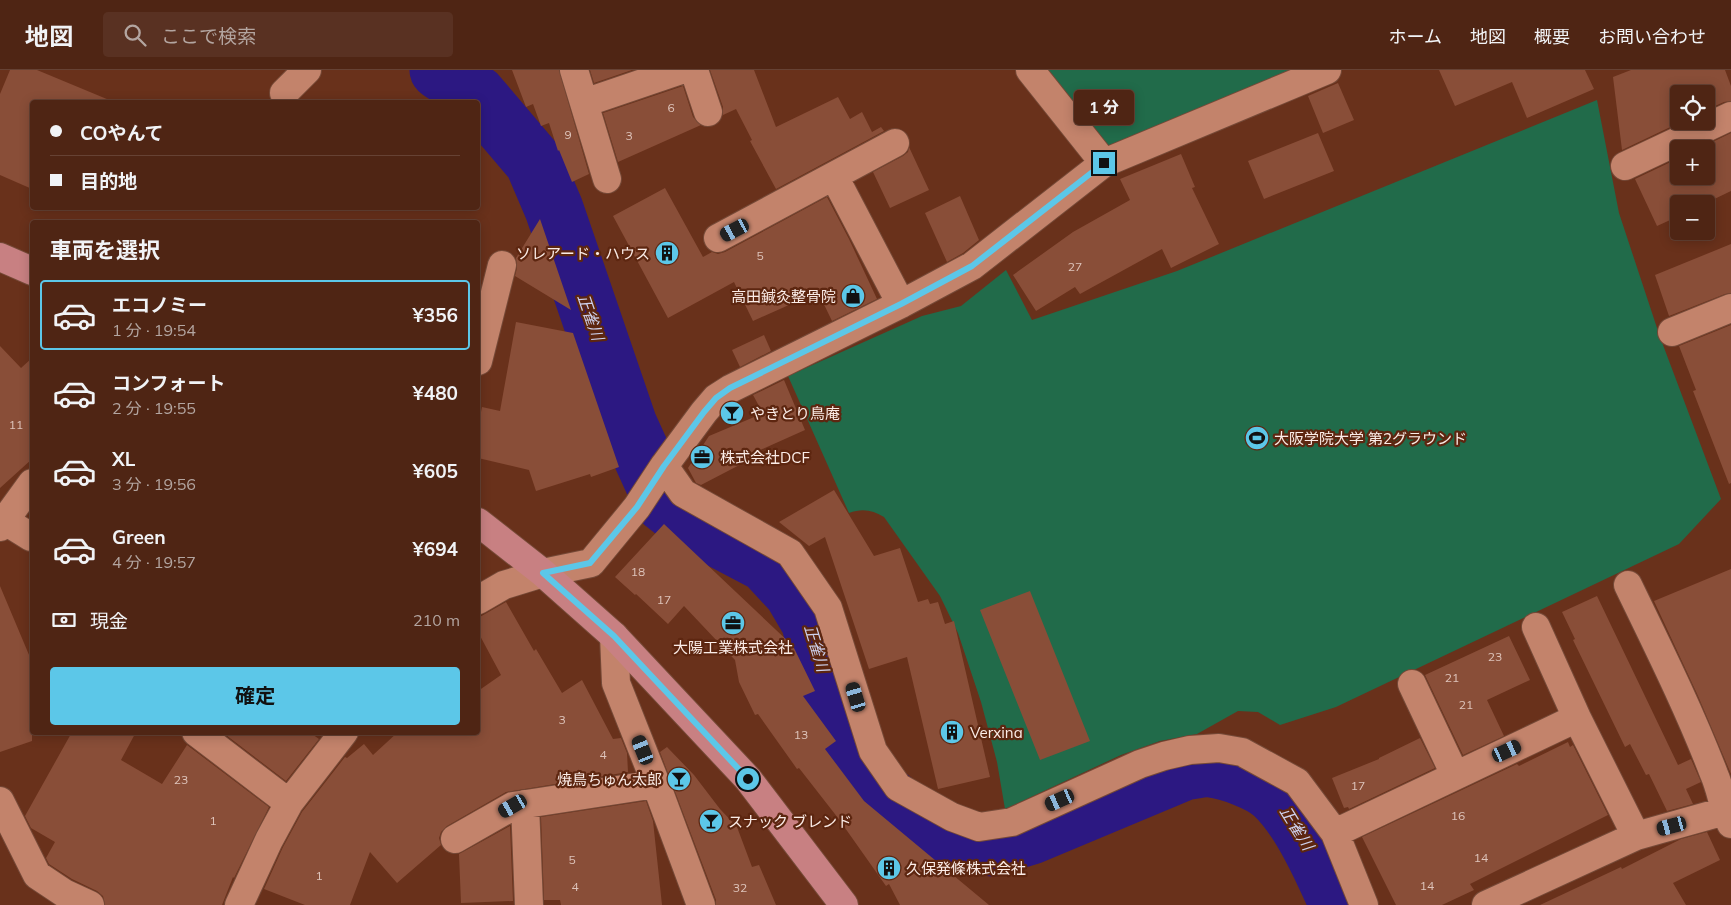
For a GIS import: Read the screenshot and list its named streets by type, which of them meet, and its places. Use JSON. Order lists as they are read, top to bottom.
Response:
{
  "water": ["正雀川"],
  "places": {
    "building": ["ソレアード・ハウス", "Verxina", "久保発條株式会社"],
    "shop": ["高田鍼灸整骨院"],
    "bar": ["やきとり鳥庵", "焼鳥ちゅん太郎", "スナック ブレンド"],
    "sports": ["大阪学院大学 第2グラウンド"],
    "office": ["株式会社DCF", "大陽工業株式会社"]
  },
  "house_numbers": [
    "6",
    "9",
    "3",
    "5",
    "27",
    "11",
    "18",
    "17",
    "23",
    "21",
    "21",
    "3",
    "13",
    "4",
    "23",
    "17",
    "16",
    "1",
    "14",
    "5",
    "1",
    "14",
    "4",
    "32"
  ],
  "page": {
    "header": "地図",
    "search": "ここで検索",
    "nav": [
      "ホーム",
      "地図",
      "概要",
      "お問い合わせ"
    ],
    "map_buttons": ["+", "−"],
    "bubble": "1 分",
    "banner": ["COやんて", "目的地"],
    "heading": "車両を選択",
    "list": [
      {
        "name": "エコノミー",
        "note": "1 分 · 19:54",
        "value": "¥356"
      },
      {
        "name": "コンフォート",
        "note": "2 分 · 19:55",
        "value": "¥480"
      },
      {
        "name": "XL",
        "note": "3 分 · 19:56",
        "value": "¥605"
      },
      {
        "name": "Green",
        "note": "4 分 · 19:57",
        "value": "¥694"
      }
    ],
    "pay": ["現金", "210 m"],
    "buttons": "確定"
  }
}
